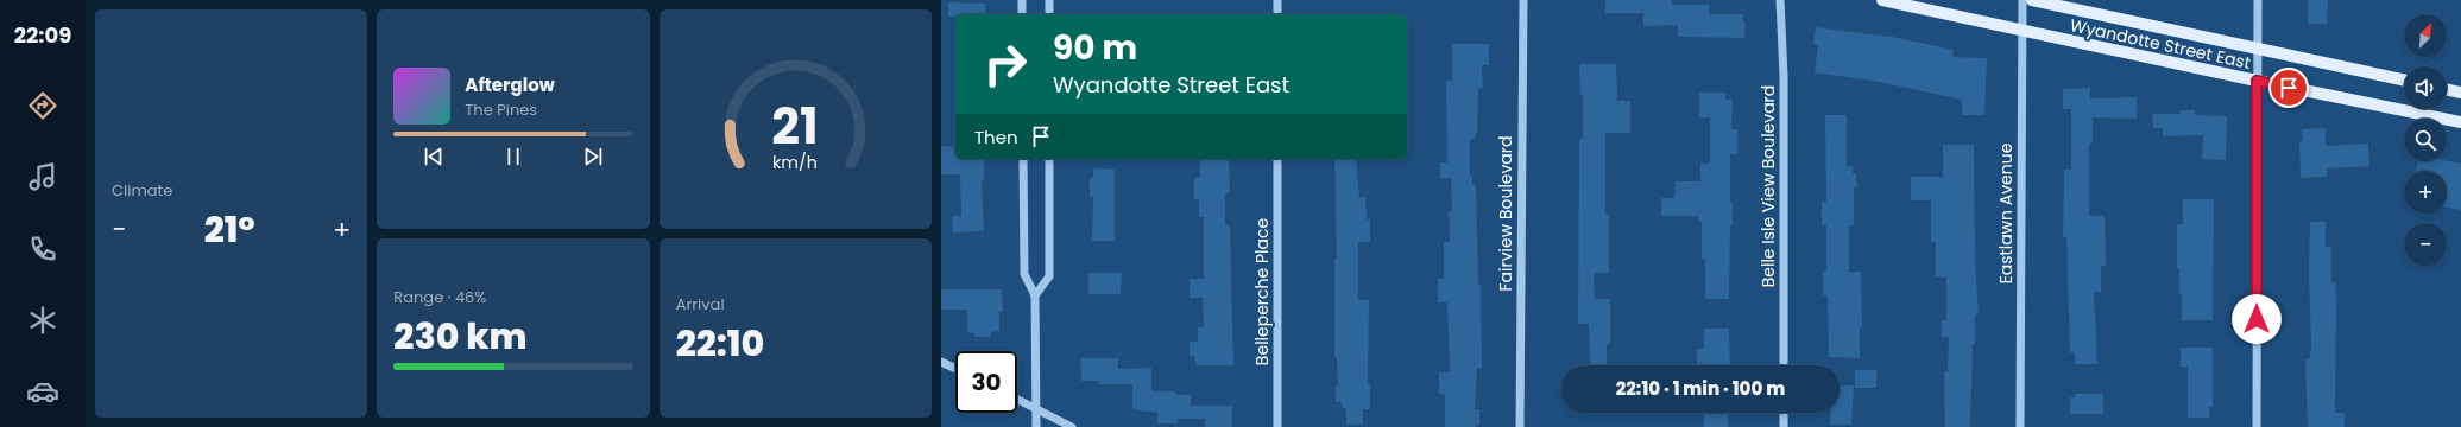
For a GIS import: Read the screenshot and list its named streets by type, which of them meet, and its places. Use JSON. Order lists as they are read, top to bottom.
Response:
{
  "streets": {
    "main road": ["Wyandotte Street East"],
    "street": [
      "Belle Isle View Boulevard",
      "Fairview Boulevard",
      "Eastlawn Avenue",
      "Belleperche Place"
    ]
  },
  "crossings": [
    ["Wyandotte Street East", "Eastlawn Avenue"]
  ],
  "north": "top right",
  "page": {
    "tabs": "22:09",
    "tile": [
      "Climate",
      ["Range · 46%", "230 km"],
      ["Arrival", "22:10"]
    ],
    "map_buttons": ["+", "−"],
    "turn": ["90 m", "Wyandotte Street East"],
    "song": ["Afterglow", "The Pines"],
    "then": "Then",
    "heat": ["−", "21°", "+"],
    "limit": "30",
    "trip": "22:10 · 1 min · 100 m",
    "gauge": ["21", "km/h"]
  }
}
